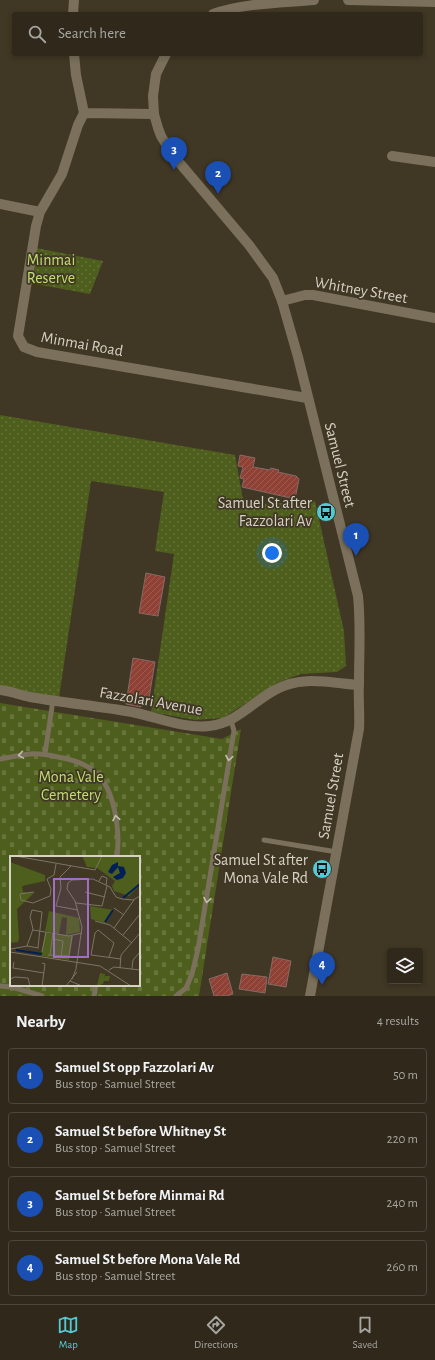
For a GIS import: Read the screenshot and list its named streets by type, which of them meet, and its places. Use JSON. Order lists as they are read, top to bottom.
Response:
{
  "streets": {
    "street": [
      "Whitney Street",
      "Minmai Road",
      "Samuel Street",
      "Fazzolari Avenue"
    ]
  },
  "crossings": [
    ["Whitney Street", "Samuel Street"],
    ["Minmai Road", "Samuel Street"],
    ["Samuel Street", "Fazzolari Avenue"]
  ],
  "parks": ["Minmai Reserve", "Mona Vale Cemetery"],
  "places": {
    "bus stop": ["Samuel St after Fazzolari Av", "Samuel St after Mona Vale Rd"]
  },
  "page": {
    "search": "Search here",
    "pins": [
      "3",
      "2",
      "1",
      "4"
    ],
    "heading": ["Nearby", "4 results"],
    "list": [
      {
        "mark": "1",
        "name": "Samuel St opp Fazzolari Av",
        "note": "Bus stop · Samuel Street",
        "value": "50 m"
      },
      {
        "mark": "2",
        "name": "Samuel St before Whitney St",
        "note": "Bus stop · Samuel Street",
        "value": "220 m"
      },
      {
        "mark": "3",
        "name": "Samuel St before Minmai Rd",
        "note": "Bus stop · Samuel Street",
        "value": "240 m"
      },
      {
        "mark": "4",
        "name": "Samuel St before Mona Vale Rd",
        "note": "Bus stop · Samuel Street",
        "value": "260 m"
      }
    ],
    "nav": ["Map", "Directions", "Saved"]
  }
}
